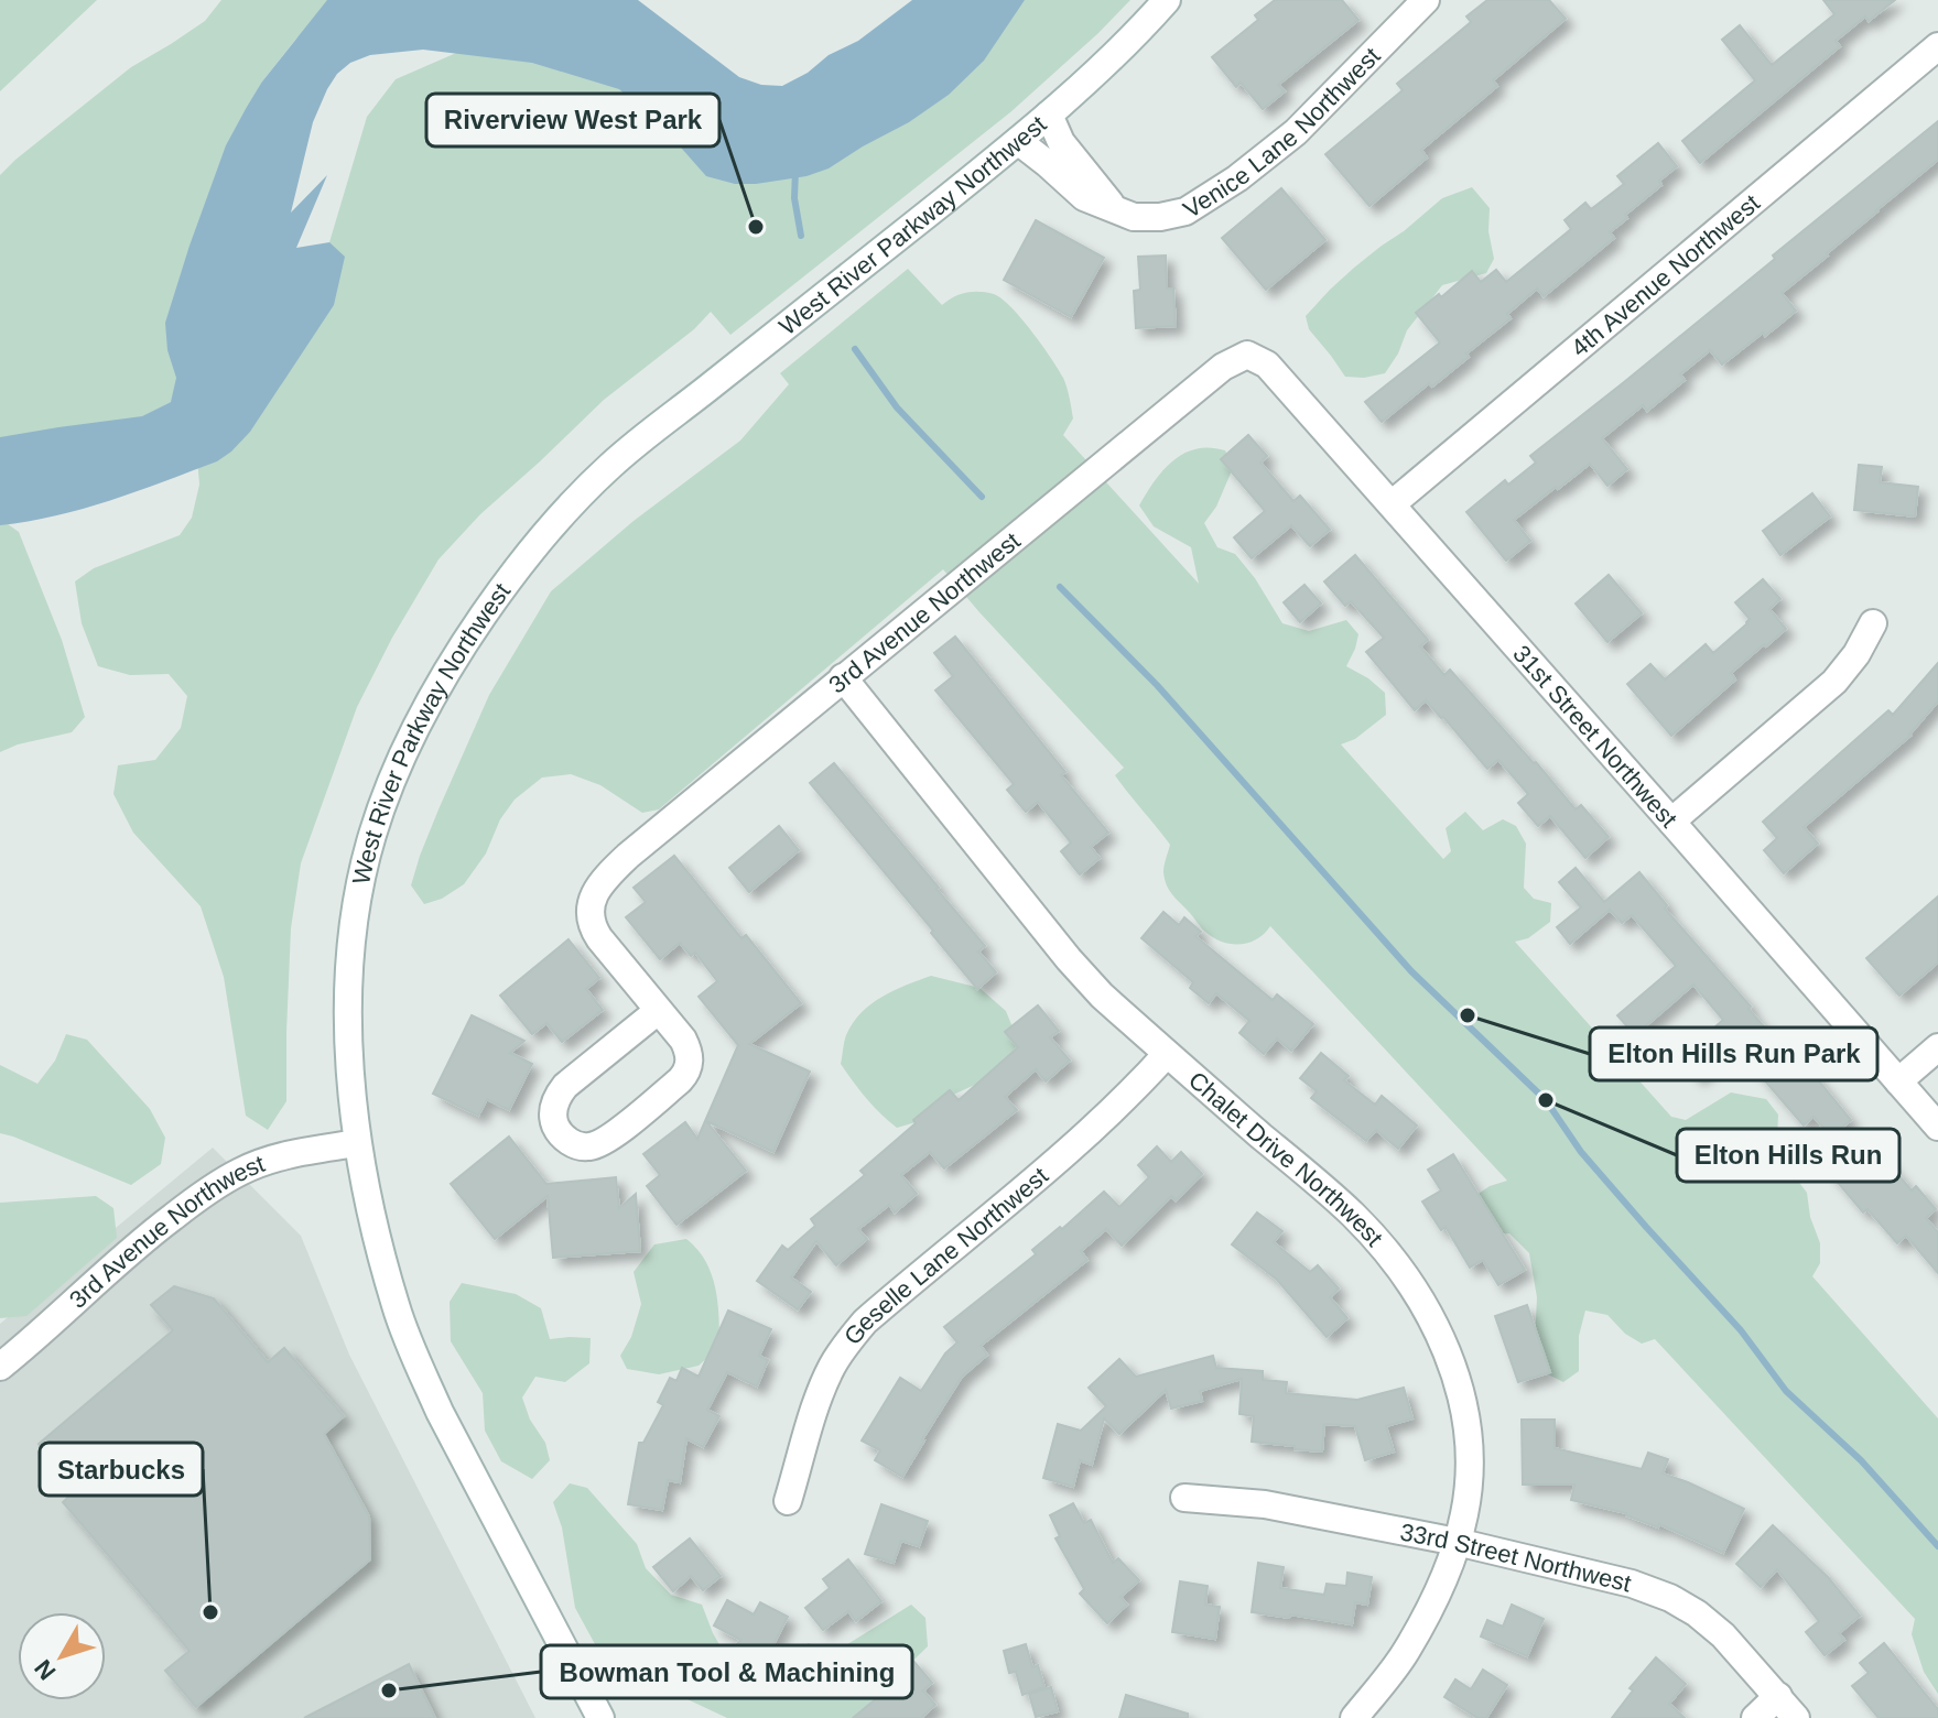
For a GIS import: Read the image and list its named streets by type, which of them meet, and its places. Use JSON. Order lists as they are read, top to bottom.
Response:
{
  "streets": {
    "street": [
      "Venice Lane Northwest",
      "West River Parkway Northwest",
      "4th Avenue Northwest",
      "3rd Avenue Northwest",
      "31st Street Northwest",
      "Chalet Drive Northwest",
      "Geselle Lane Northwest",
      "33rd Street Northwest"
    ]
  },
  "crossings": [
    ["Venice Lane Northwest", "West River Parkway Northwest"],
    ["West River Parkway Northwest", "3rd Avenue Northwest"],
    ["4th Avenue Northwest", "31st Street Northwest"],
    ["3rd Avenue Northwest", "31st Street Northwest"],
    ["3rd Avenue Northwest", "Chalet Drive Northwest"],
    ["Chalet Drive Northwest", "Geselle Lane Northwest"],
    ["Chalet Drive Northwest", "33rd Street Northwest"]
  ],
  "places": [
    "Riverview West Park",
    "Elton Hills Run Park",
    "Elton Hills Run",
    "Starbucks",
    "Bowman Tool & Machining"
  ],
  "north": "bottom left"
}
